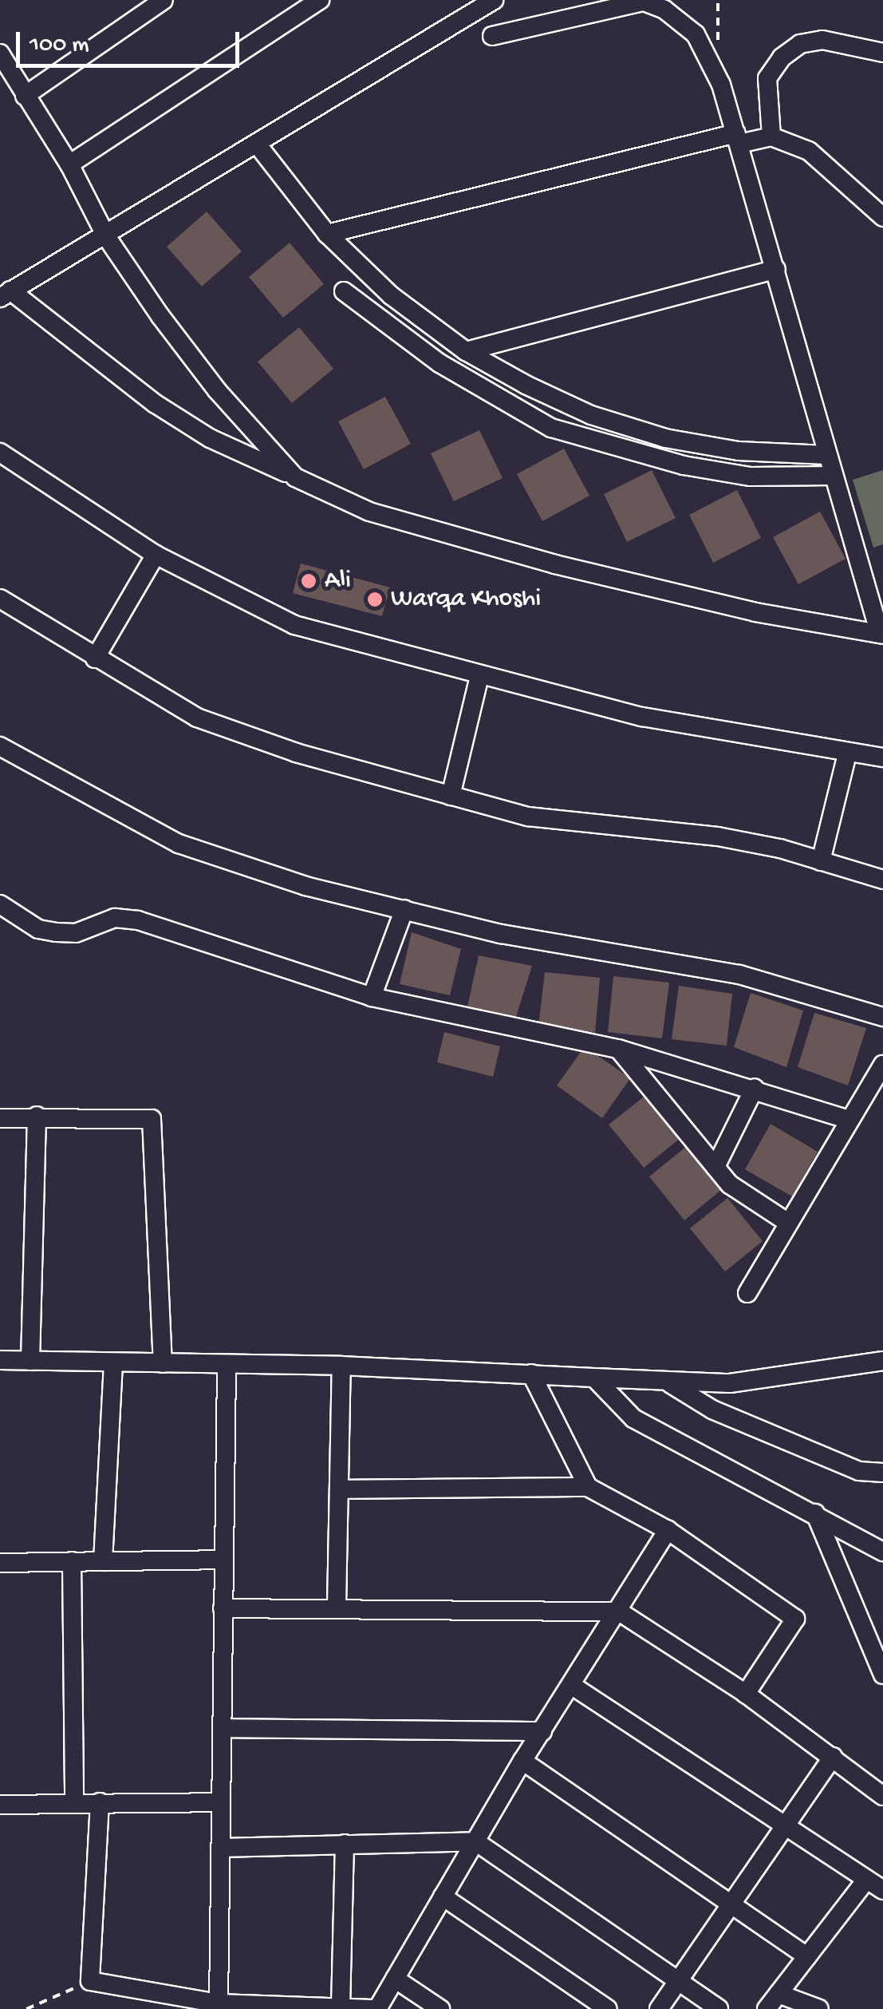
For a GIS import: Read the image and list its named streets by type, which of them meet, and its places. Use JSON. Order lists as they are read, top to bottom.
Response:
{
  "places": ["Ali", "Warqa Khoshi"],
  "scale_bar": "100 m"
}
